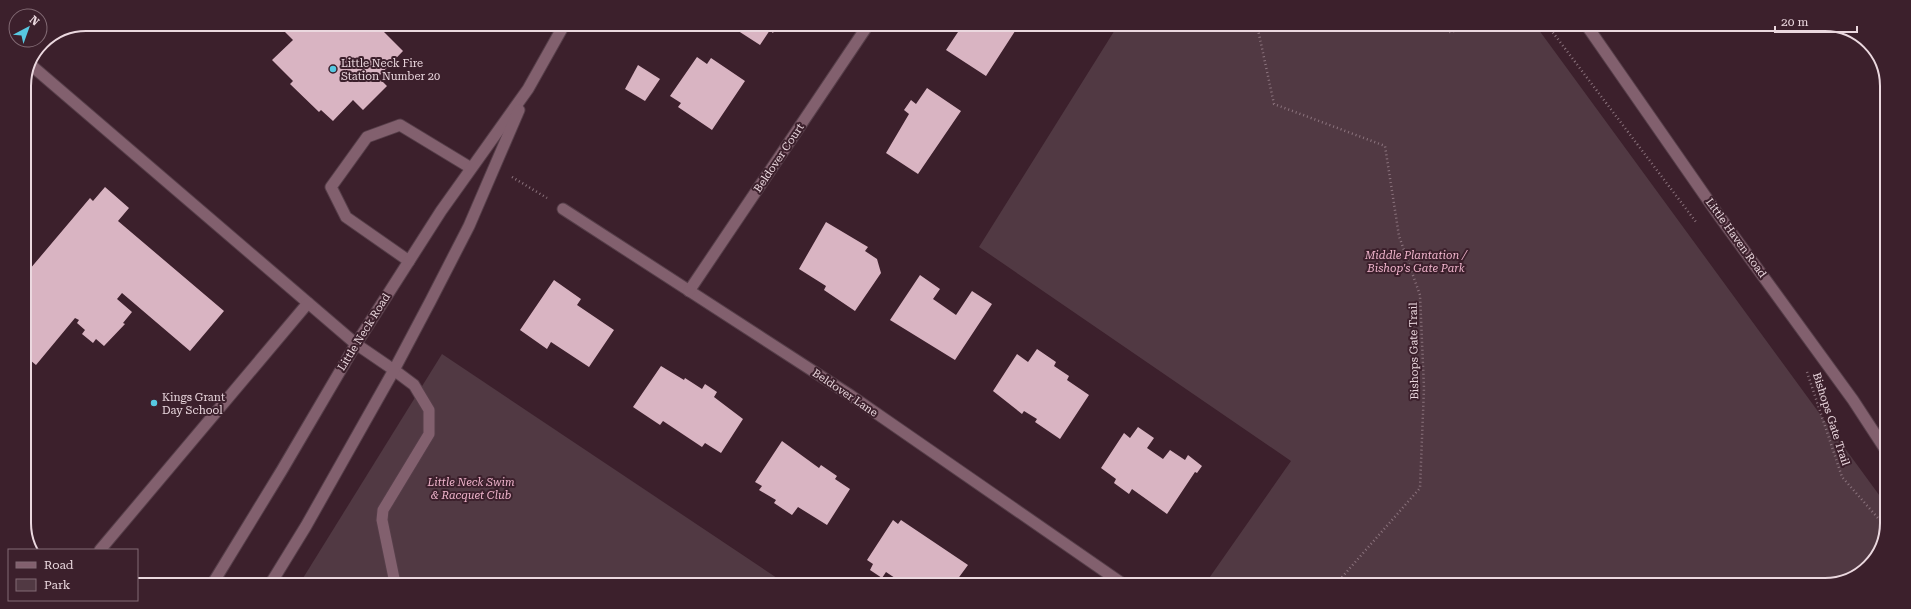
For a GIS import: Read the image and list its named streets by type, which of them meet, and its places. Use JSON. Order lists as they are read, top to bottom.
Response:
{
  "streets": {
    "street": [
      "Beldover Court",
      "Little Haven Road",
      "Little Neck Road",
      "Beldover Lane"
    ],
    "path": ["Bishops Gate Trail"]
  },
  "crossings": [
    ["Beldover Court", "Beldover Lane"]
  ],
  "parks": ["Middle Plantation / Bishop's Gate Park", "Little Neck Swim & Racquet Club"],
  "places": ["Little Neck Fire Station Number 20", "Kings Grant Day School"],
  "legend": ["Road", "Park"],
  "scale_bar": "20 m",
  "north": "top right"
}
